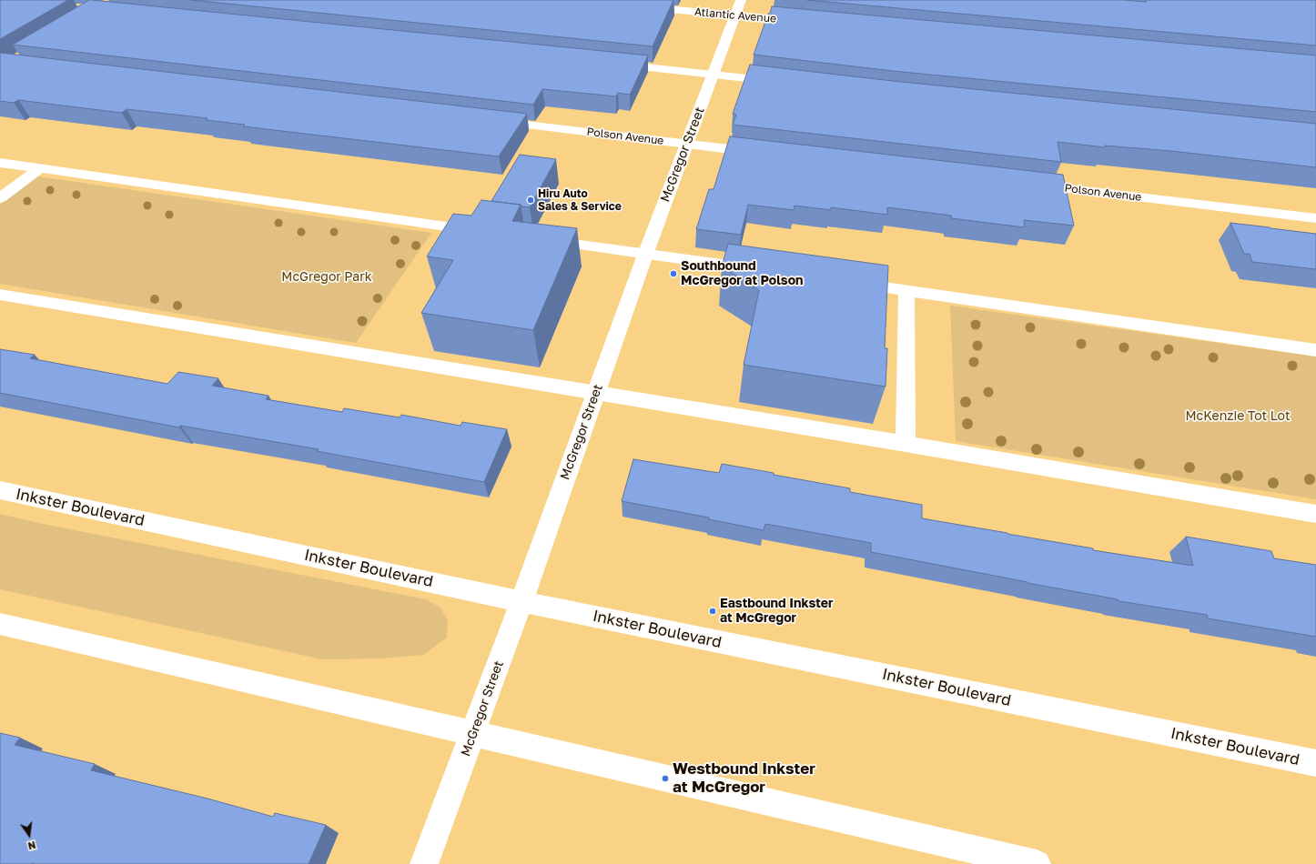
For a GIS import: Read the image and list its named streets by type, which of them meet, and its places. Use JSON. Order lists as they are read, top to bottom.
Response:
{
  "streets": {
    "main road": [
      "Atlantic Avenue",
      "Polson Avenue",
      "McGregor Street",
      "Inkster Boulevard"
    ]
  },
  "crossings": [
    ["Atlantic Avenue", "McGregor Street"],
    ["Polson Avenue", "McGregor Street"],
    ["McGregor Street", "Inkster Boulevard"]
  ],
  "parks": ["McGregor Park", "McKenzie Tot Lot"],
  "places": [
    "Hiru Auto Sales & Service",
    "Southbound McGregor at Polson",
    "Eastbound Inkster at McGregor",
    "Westbound Inkster at McGregor"
  ],
  "north": "bottom"
}
